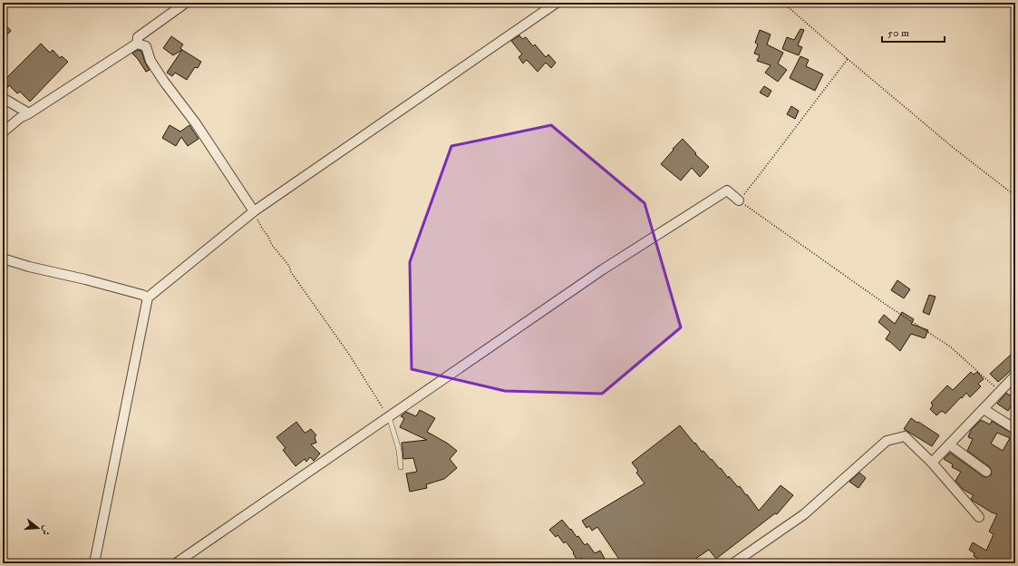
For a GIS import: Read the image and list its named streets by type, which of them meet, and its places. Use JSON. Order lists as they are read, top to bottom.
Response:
{
  "scale_bar": "50 m",
  "north": "right"
}
